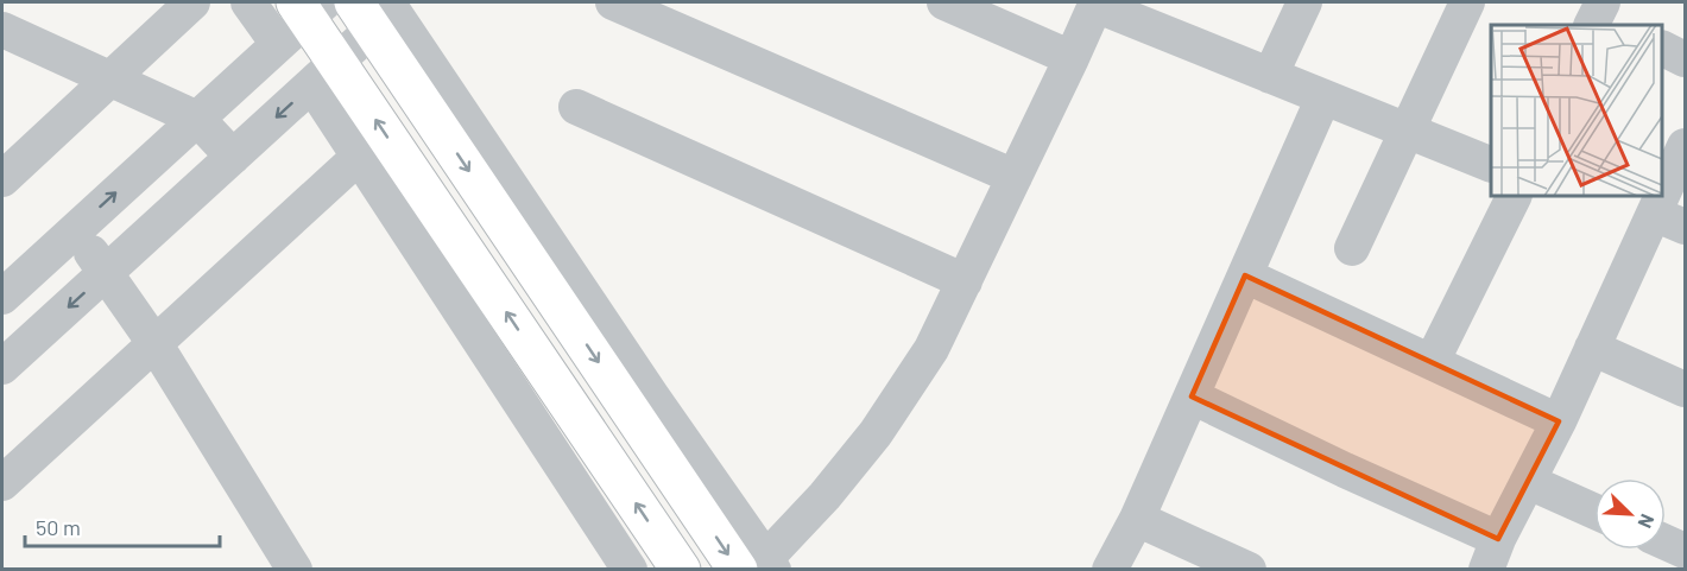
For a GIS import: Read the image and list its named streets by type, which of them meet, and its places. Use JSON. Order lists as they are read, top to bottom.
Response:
{
  "scale_bar": "50 m",
  "north": "bottom right"
}
